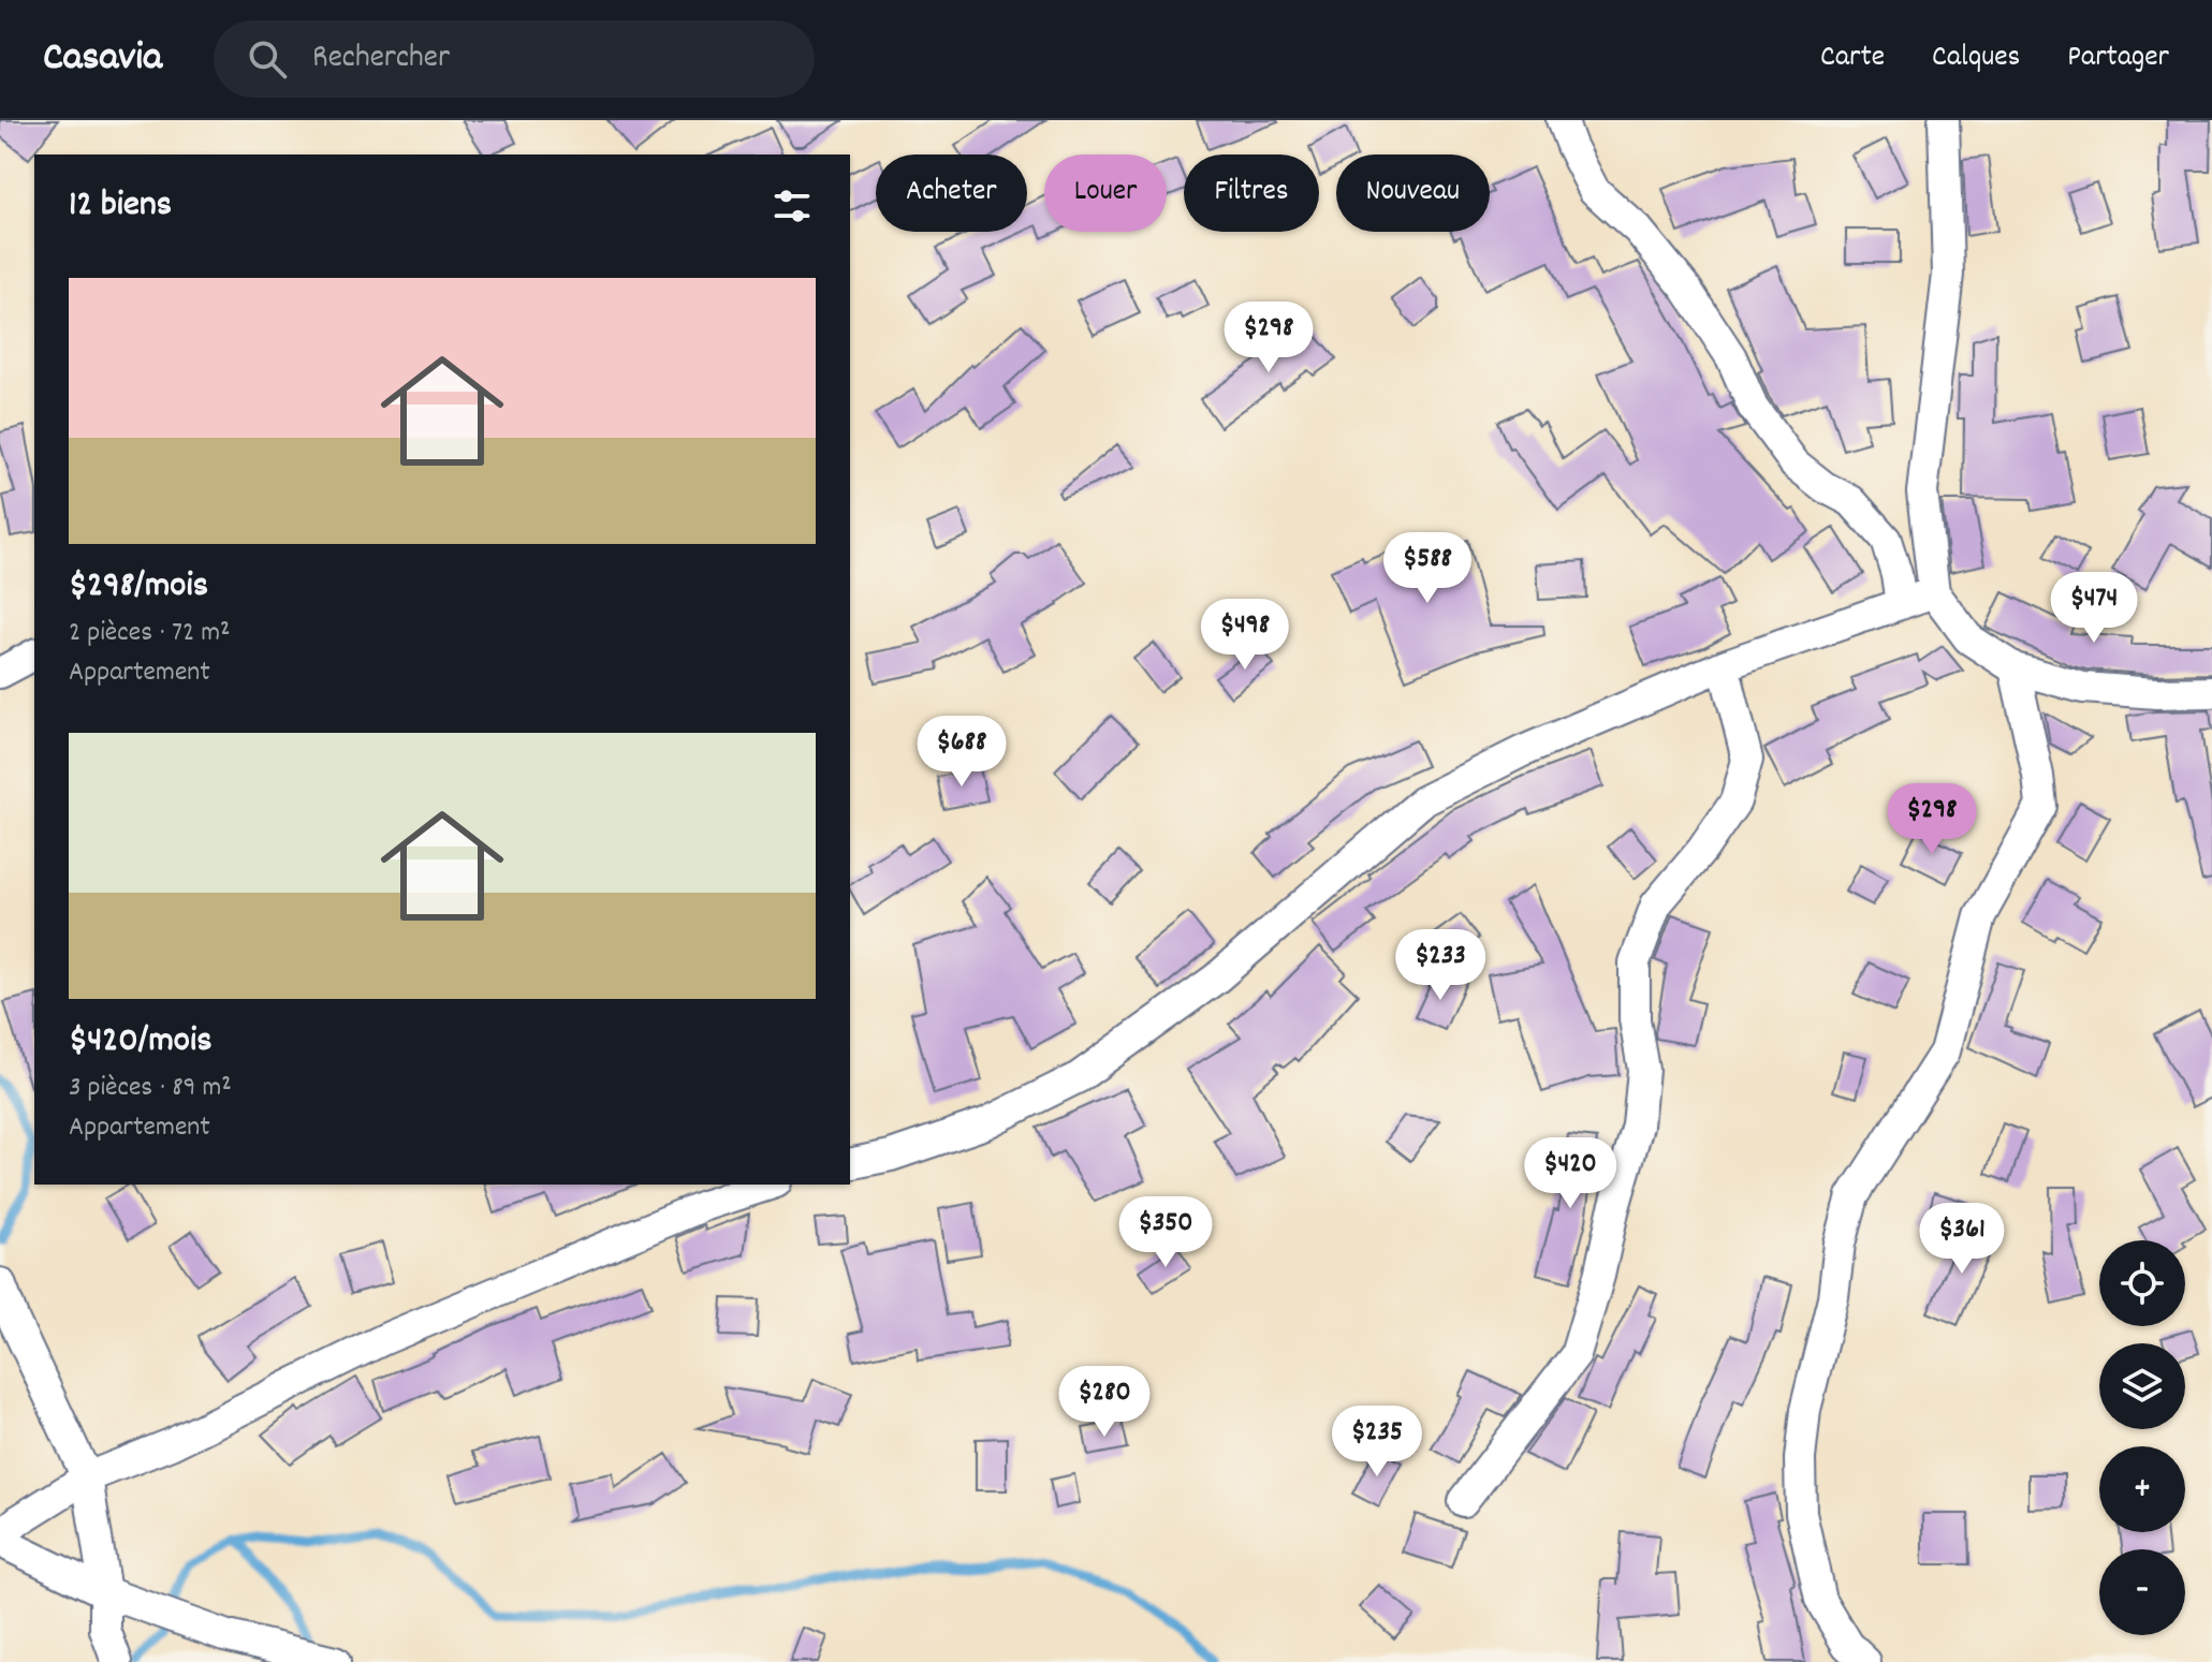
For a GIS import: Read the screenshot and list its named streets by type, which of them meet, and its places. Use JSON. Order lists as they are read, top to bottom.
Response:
{
  "page": {
    "header": "Casavia",
    "search": "Rechercher",
    "nav": ["Carte", "Calques", "Partager"],
    "chip": [
      "Acheter",
      "Louer",
      "Filtres",
      "Nouveau"
    ],
    "heading": "12 biens",
    "list": [
      {
        "name": "$298/mois",
        "note": "2 pièces · 72 m² · Appartement"
      },
      {
        "name": "$420/mois",
        "note": "3 pièces · 89 m² · Appartement"
      }
    ],
    "price": [
      "$298",
      "$588",
      "$474",
      "$498",
      "$688",
      "$298",
      "$233",
      "$420",
      "$350",
      "$361",
      "$280",
      "$235"
    ],
    "map_buttons": ["+", "−"]
  }
}
